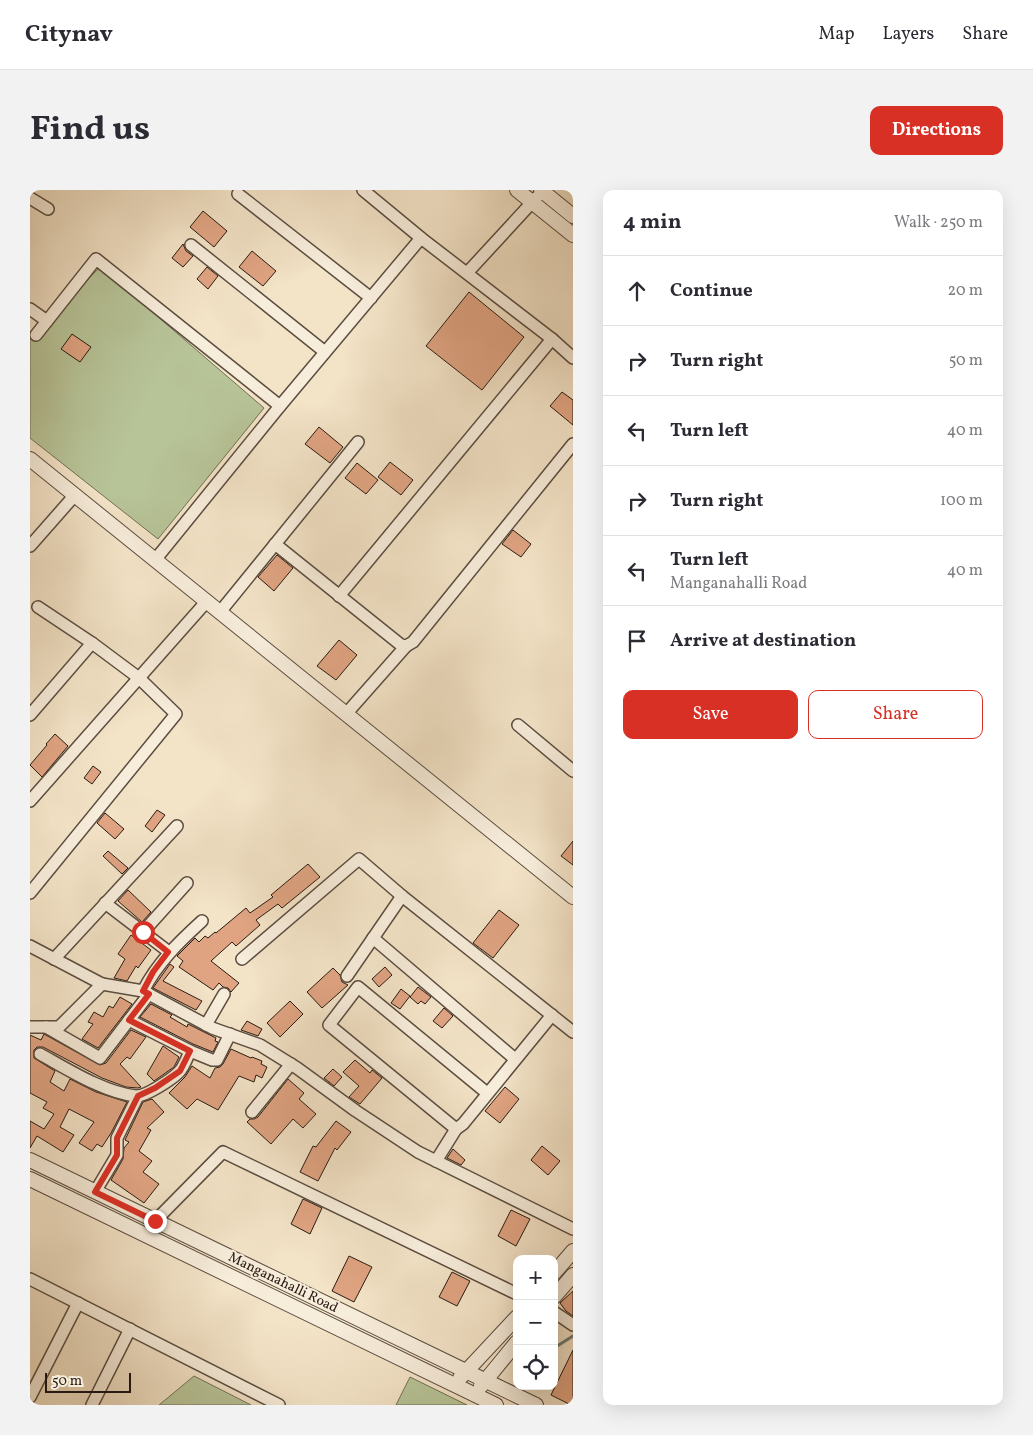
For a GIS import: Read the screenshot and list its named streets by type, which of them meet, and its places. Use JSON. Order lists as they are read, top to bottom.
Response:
{
  "streets": {
    "street": ["Manganahalli Road"]
  },
  "scale_bar": "50 m",
  "page": {
    "header": "Citynav",
    "nav": ["Map", "Layers", "Share"],
    "title": "Find us",
    "buttons": [
      "Directions",
      ["Save", "Share"]
    ],
    "heading": ["4 min", "Walk · 250 m"],
    "list": [
      ["Continue", "20 m"],
      ["Turn right", "50 m"],
      ["Turn left", "40 m"],
      ["Turn right", "100 m"],
      ["Turn left", "Manganahalli Road", "40 m"],
      "Arrive at destination"
    ],
    "map_buttons": ["+", "−"],
    "scale": "50 m"
  }
}
